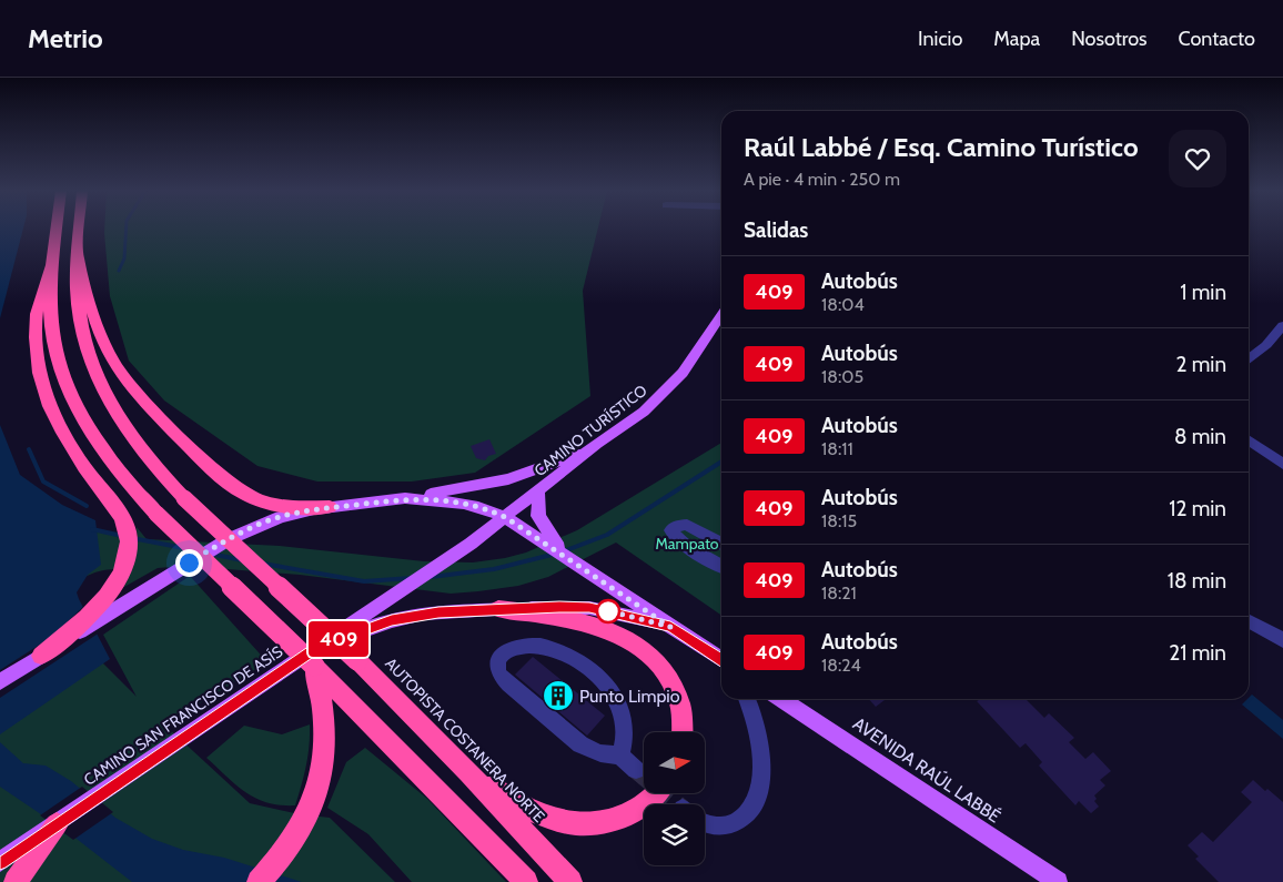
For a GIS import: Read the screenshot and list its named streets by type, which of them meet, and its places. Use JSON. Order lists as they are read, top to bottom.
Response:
{
  "streets": {
    "highway": ["AUTOPISTA COSTANERA NORTE"],
    "main road": ["CAMINO TURÍSTICO", "CAMINO SAN FRANCISCO DE ASÍS", "AVENIDA RAÚL LABBÉ"]
  },
  "crossings": [
    ["CAMINO TURÍSTICO", "CAMINO SAN FRANCISCO DE ASÍS"]
  ],
  "parks": ["Mampato"],
  "places": {
    "building": ["Punto Limpio"]
  },
  "lines": ["bus line 409"],
  "north": "right",
  "page": {
    "header": "Metrio",
    "nav": [
      "Inicio",
      "Mapa",
      "Nosotros",
      "Contacto"
    ],
    "on_map": "409",
    "heading": [
      ["Raúl Labbé / Esq. Camino Turístico", "A pie · 4 min · 250 m"],
      "Salidas"
    ],
    "list": [
      {
        "mark": "409",
        "name": "Autobús",
        "note": "18:04",
        "value": "1 min"
      },
      {
        "mark": "409",
        "name": "Autobús",
        "note": "18:05",
        "value": "2 min"
      },
      {
        "mark": "409",
        "name": "Autobús",
        "note": "18:11",
        "value": "8 min"
      },
      {
        "mark": "409",
        "name": "Autobús",
        "note": "18:15",
        "value": "12 min"
      },
      {
        "mark": "409",
        "name": "Autobús",
        "note": "18:21",
        "value": "18 min"
      },
      {
        "mark": "409",
        "name": "Autobús",
        "note": "18:24",
        "value": "21 min"
      }
    ]
  }
}
